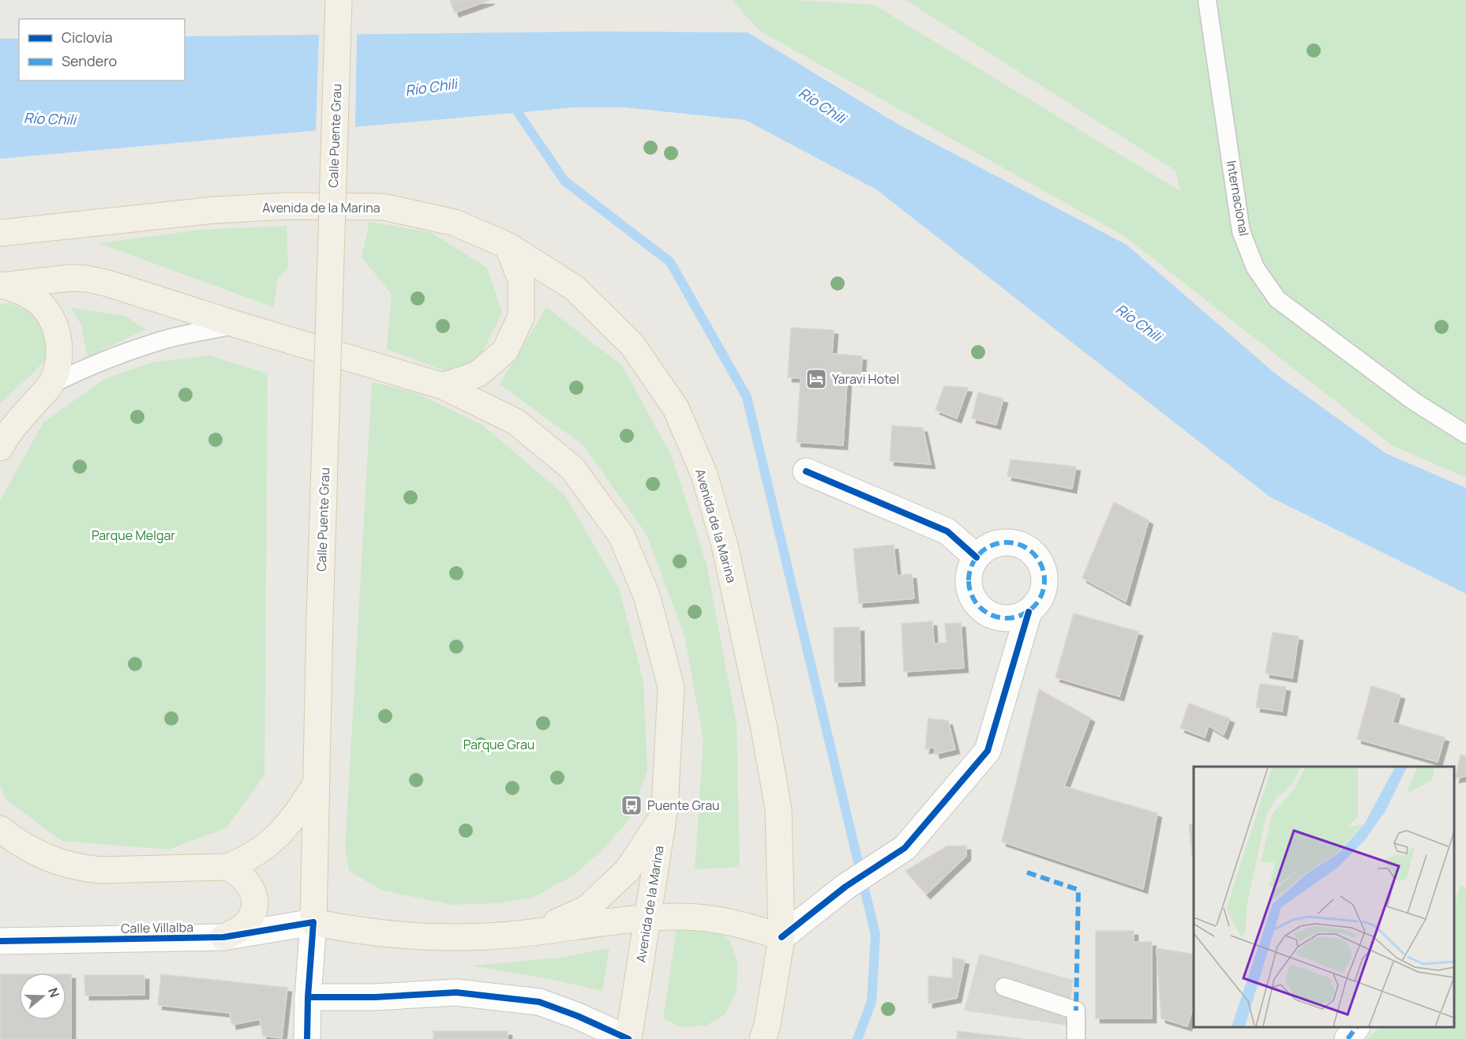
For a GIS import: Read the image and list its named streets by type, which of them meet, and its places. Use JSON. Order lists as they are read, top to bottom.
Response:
{
  "streets": {
    "main road": ["Calle Puente Grau", "Avenida de la Marina"],
    "street": ["Calle Villalba"],
    "lane": ["Internacional"]
  },
  "crossings": [
    ["Calle Puente Grau", "Calle Villalba"]
  ],
  "water": ["Río Chili"],
  "parks": ["Parque Melgar", "Parque Grau"],
  "places": {
    "hotel": ["Yaravi Hotel"],
    "bus stop": ["Puente Grau"]
  },
  "legend": ["Ciclovía", "Sendero"],
  "north": "right"
}
